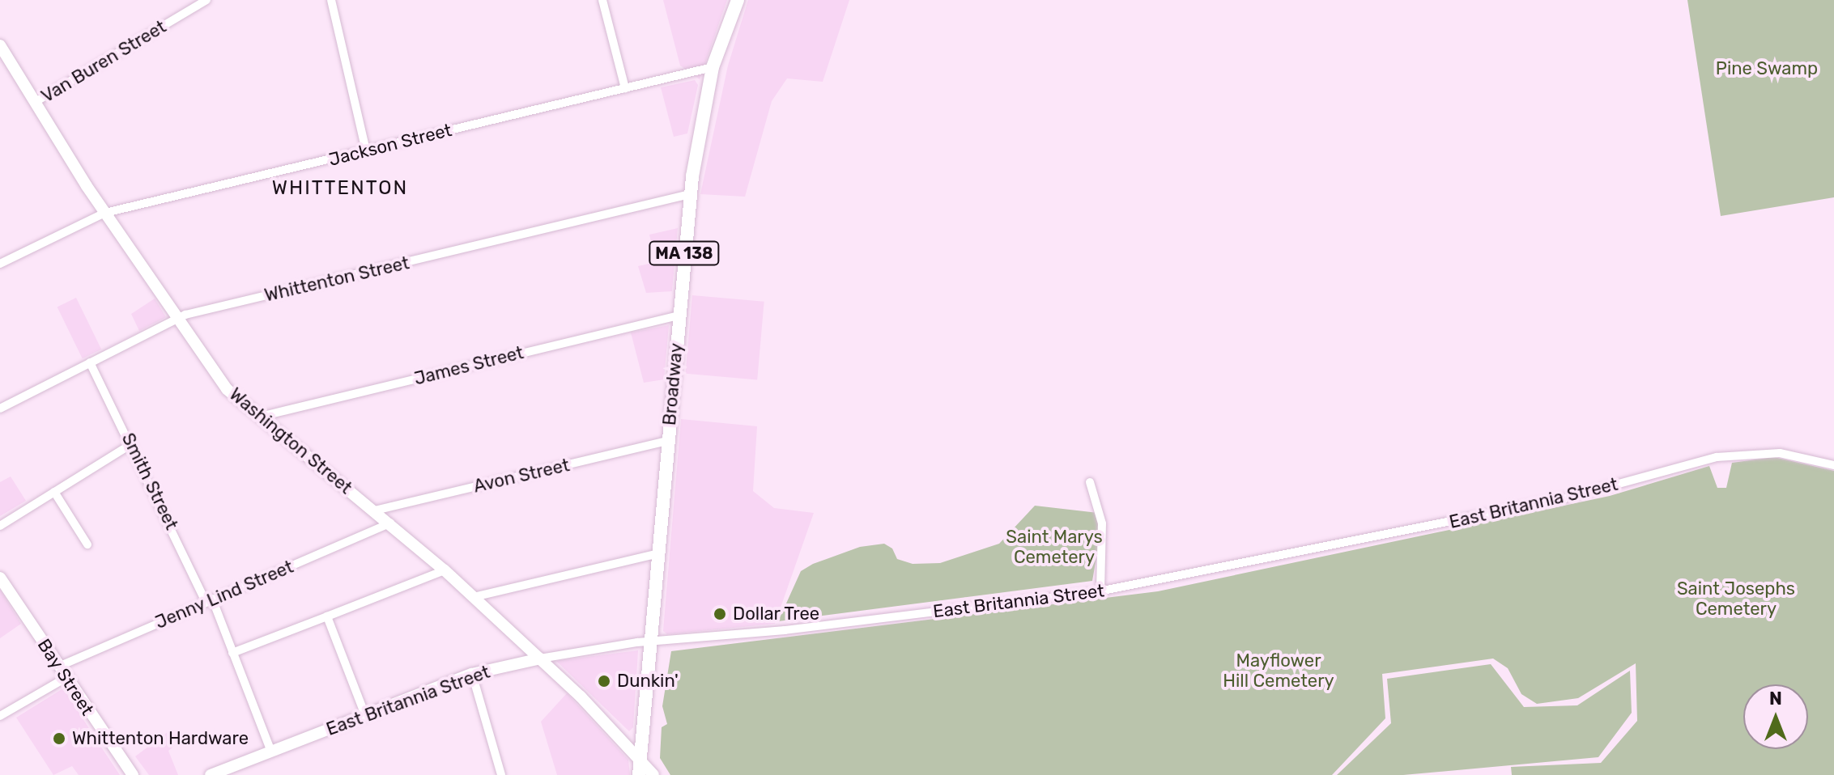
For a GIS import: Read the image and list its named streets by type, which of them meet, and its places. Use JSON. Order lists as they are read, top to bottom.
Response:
{
  "streets": {
    "main road": ["MA 138", "Broadway"],
    "street": [
      "Van Buren Street",
      "Jackson Street",
      "Whittenton Street",
      "James Street",
      "Washington Street",
      "Avon Street",
      "Smith Street",
      "East Britannia Street",
      "Jenny Lind Street",
      "Bay Street"
    ]
  },
  "crossings": [
    ["Van Buren Street", "Washington Street"],
    ["Jackson Street", "Broadway"],
    ["Jackson Street", "Washington Street"],
    ["Whittenton Street", "Broadway"],
    ["Whittenton Street", "Washington Street"],
    ["Whittenton Street", "Smith Street"],
    ["James Street", "Broadway"],
    ["James Street", "Washington Street"],
    ["Broadway", "Washington Street"],
    ["Broadway", "Avon Street"],
    ["Broadway", "East Britannia Street"],
    ["Washington Street", "Avon Street"],
    ["Washington Street", "East Britannia Street"],
    ["Washington Street", "Jenny Lind Street"],
    ["Smith Street", "East Britannia Street"],
    ["Smith Street", "Jenny Lind Street"],
    ["Jenny Lind Street", "Bay Street"]
  ],
  "districts": ["WHITTENTON"],
  "parks": [
    "Pine Swamp",
    "Saint Marys Cemetery",
    "Saint Josephs Cemetery",
    "Mayflower Hill Cemetery"
  ],
  "places": ["Dollar Tree", "Dunkin'", "Whittenton Hardware"],
  "north": "top"
}
